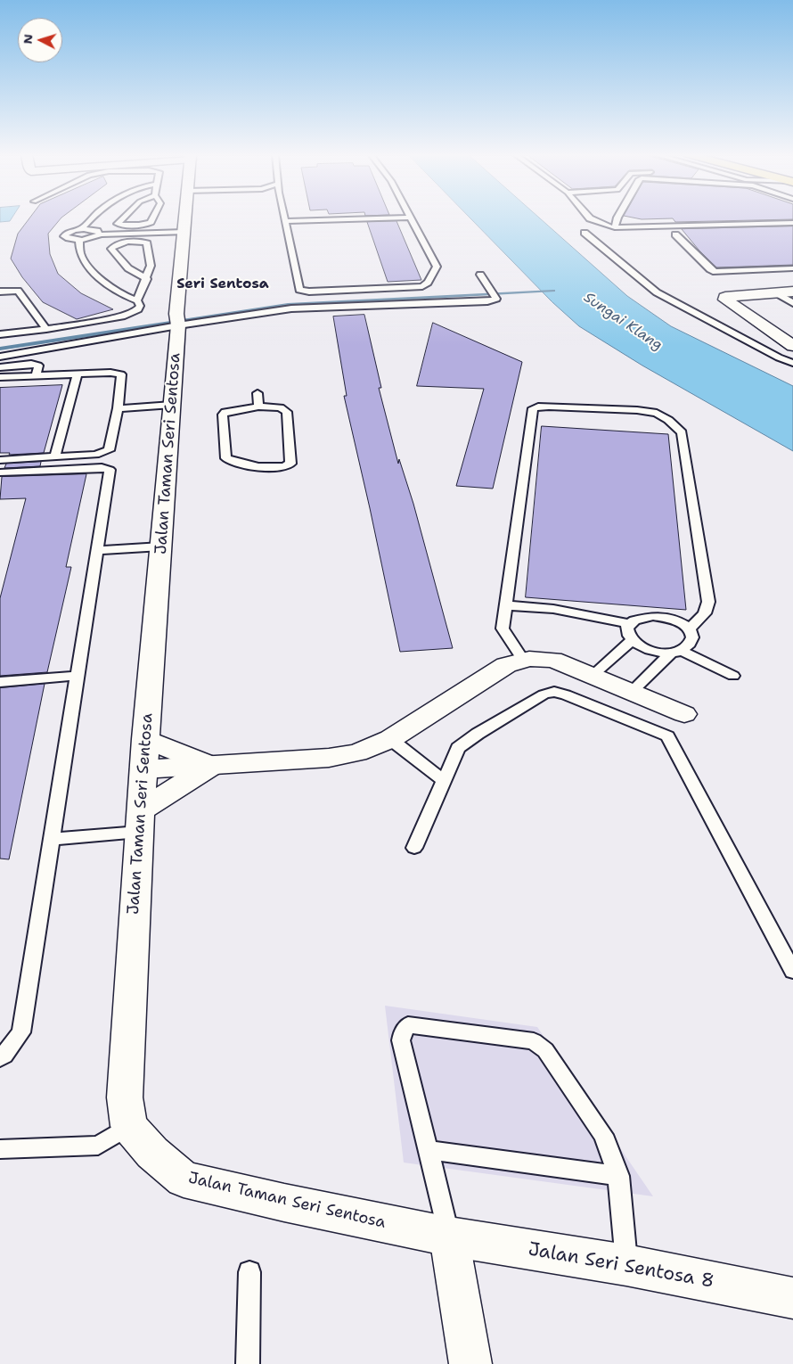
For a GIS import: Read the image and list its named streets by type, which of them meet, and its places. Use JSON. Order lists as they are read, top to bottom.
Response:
{
  "streets": {
    "main road": ["Jalan Taman Seri Sentosa", "Jalan Seri Sentosa 8"]
  },
  "crossings": [
    ["Jalan Taman Seri Sentosa", "Jalan Seri Sentosa 8"]
  ],
  "districts": ["Seri Sentosa"],
  "water": ["Sungai Klang"],
  "north": "left"
}
